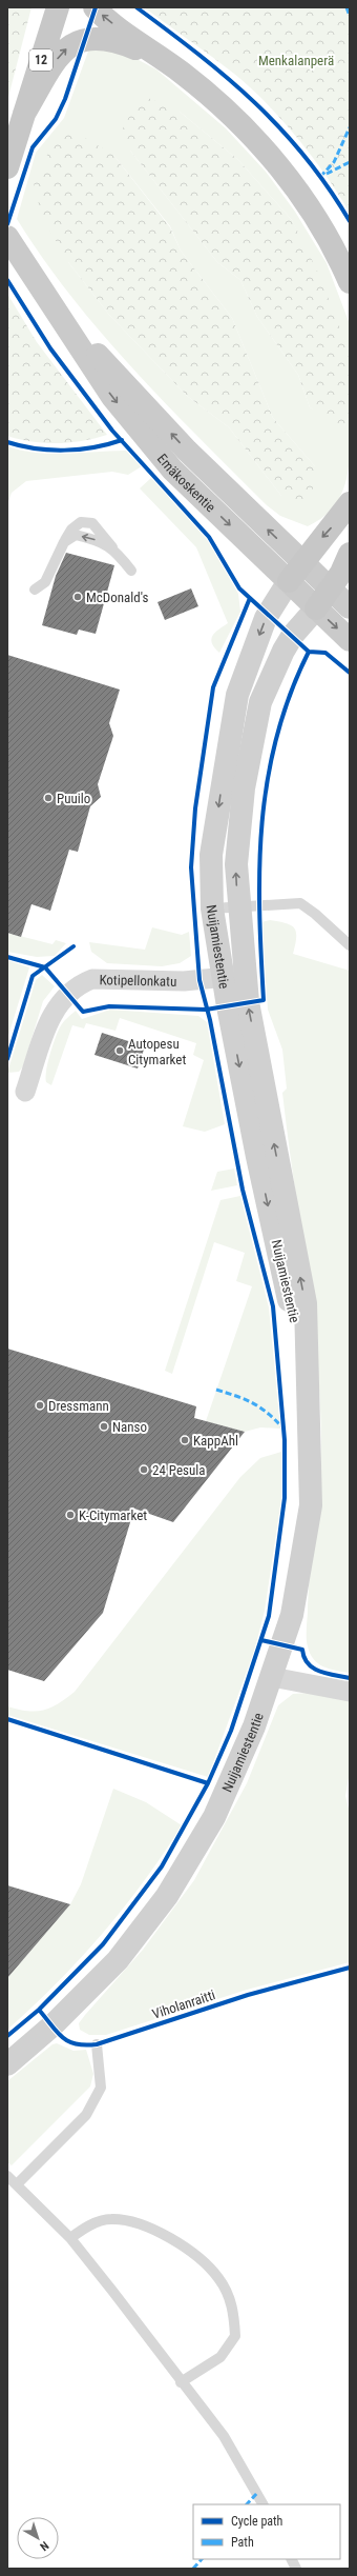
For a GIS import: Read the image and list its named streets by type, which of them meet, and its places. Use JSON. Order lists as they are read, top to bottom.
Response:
{
  "streets": {
    "highway": ["12"],
    "main road": ["Emäkoskentie", "Nuijamiestentie"],
    "street": ["Kotipellonkatu"],
    "cycle path": ["Viholanraitti"]
  },
  "crossings": [
    ["Emäkoskentie", "Nuijamiestentie"],
    ["Nuijamiestentie", "Kotipellonkatu"]
  ],
  "parks": ["Menkalanperä"],
  "places": [
    "McDonald's",
    "Puuilo",
    "Autopesu Citymarket",
    "Dressmann",
    "Nanso",
    "KappAhl",
    "24 Pesula",
    "K-Citymarket"
  ],
  "legend": ["Cycle path", "Path"],
  "north": "bottom right"
}
